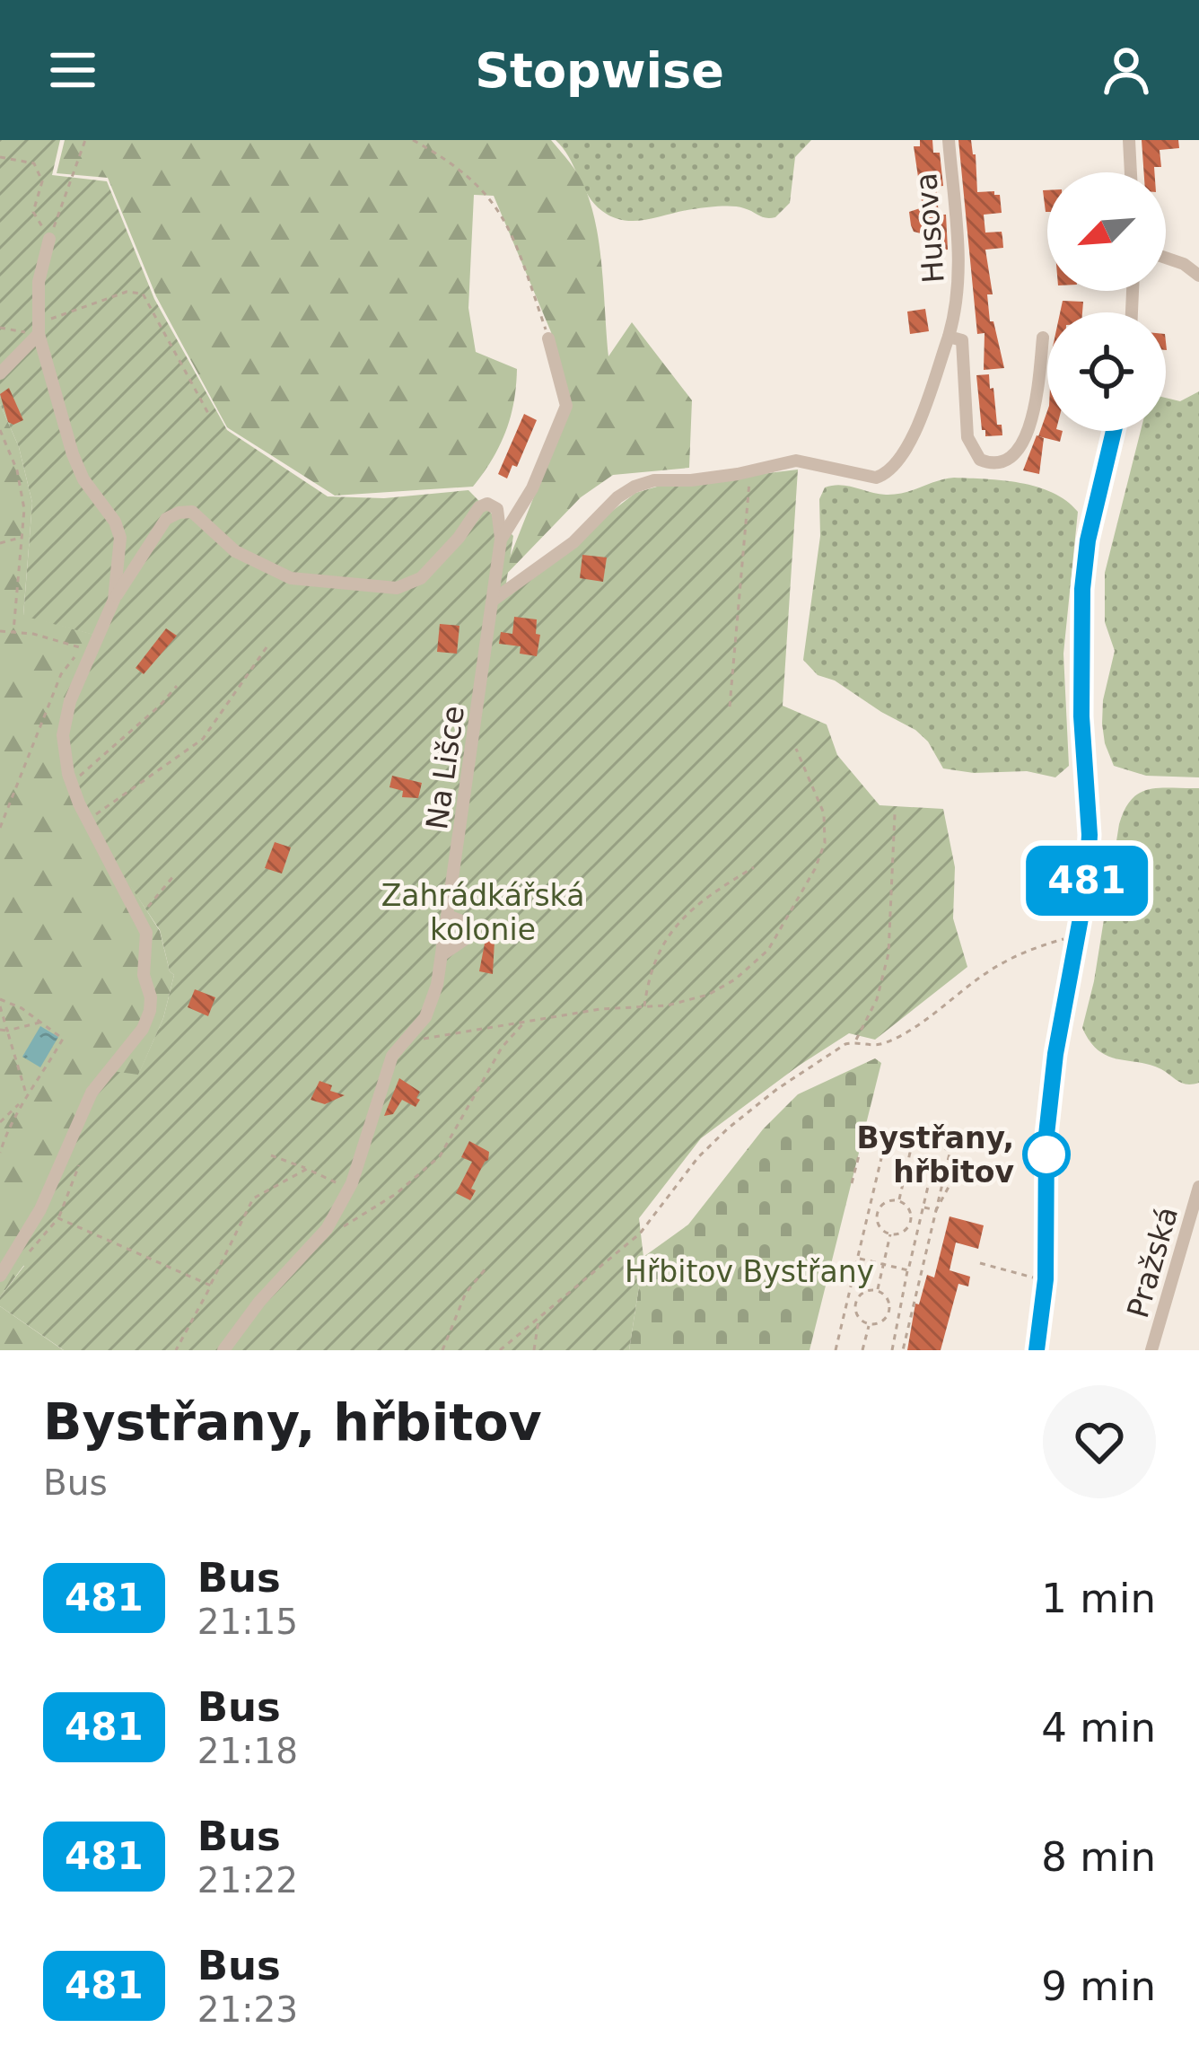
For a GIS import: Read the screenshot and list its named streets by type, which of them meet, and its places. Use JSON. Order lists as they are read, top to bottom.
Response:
{
  "streets": {
    "street": ["Husova", "Na Lišce", "Pražská"]
  },
  "parks": ["Zahrádkářská kolonie", "Hřbitov Bystřany"],
  "places": ["Bystřany, hřbitov"],
  "lines": ["bus line 481"],
  "north": "bottom left",
  "page": {
    "header": "Stopwise",
    "on_map": "481",
    "heading": ["Bystřany, hřbitov", "Bus"],
    "list": [
      {
        "mark": "481",
        "name": "Bus",
        "note": "21:15",
        "value": "1 min"
      },
      {
        "mark": "481",
        "name": "Bus",
        "note": "21:18",
        "value": "4 min"
      },
      {
        "mark": "481",
        "name": "Bus",
        "note": "21:22",
        "value": "8 min"
      },
      {
        "mark": "481",
        "name": "Bus",
        "note": "21:23",
        "value": "9 min"
      }
    ]
  }
}
